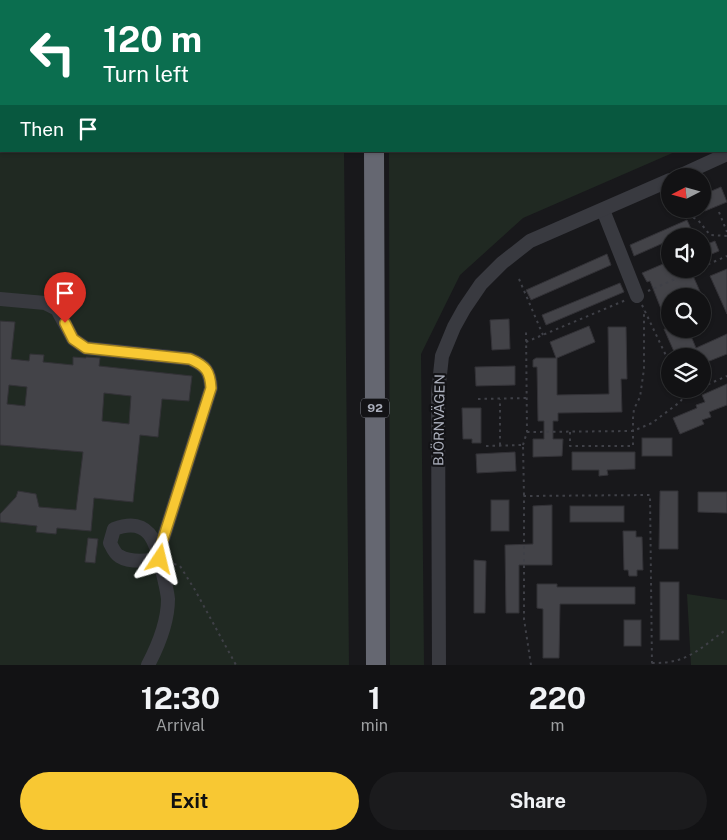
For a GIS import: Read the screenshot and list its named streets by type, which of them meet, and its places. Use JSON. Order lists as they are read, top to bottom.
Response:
{
  "streets": {
    "highway": ["92"],
    "street": ["BJÖRNVÄGEN"]
  },
  "north": "left",
  "page": {
    "turn": ["120 m", "Turn left"],
    "then": "Then",
    "eta": [
      "12:30",
      "Arrival",
      "1",
      "min",
      "220",
      "m"
    ],
    "buttons": ["Exit", "Share"]
  }
}
